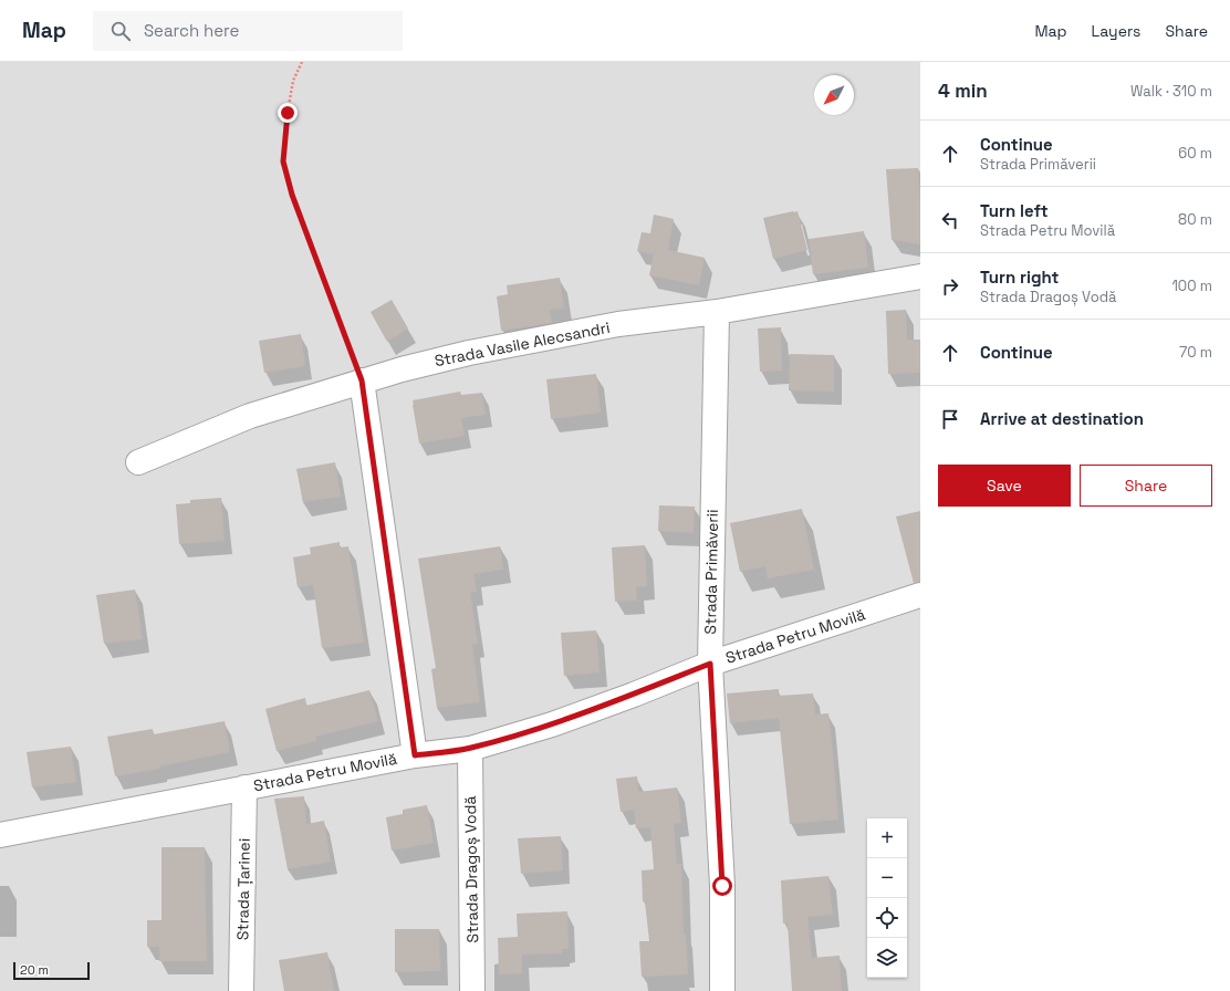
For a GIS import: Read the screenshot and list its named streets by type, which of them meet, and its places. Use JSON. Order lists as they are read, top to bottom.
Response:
{
  "streets": {
    "street": [
      "Strada Vasile Alecsandri",
      "Strada Primăverii",
      "Strada Petru Movilă",
      "Strada Dragoș Vodă",
      "Strada Țarinei"
    ]
  },
  "crossings": [
    ["Strada Vasile Alecsandri", "Strada Primăverii"],
    ["Strada Primăverii", "Strada Petru Movilă"],
    ["Strada Petru Movilă", "Strada Dragoș Vodă"],
    ["Strada Petru Movilă", "Strada Țarinei"]
  ],
  "scale_bar": "20 m",
  "north": "bottom left",
  "page": {
    "header": "Map",
    "search": "Search here",
    "nav": ["Map", "Layers", "Share"],
    "heading": ["4 min", "Walk · 310 m"],
    "list": [
      ["Continue", "Strada Primăverii", "60 m"],
      ["Turn left", "Strada Petru Movilă", "80 m"],
      ["Turn right", "Strada Dragoș Vodă", "100 m"],
      ["Continue", "70 m"],
      "Arrive at destination"
    ],
    "buttons": ["Save", "Share"],
    "map_buttons": ["+", "−"],
    "scale": "20 m"
  }
}
